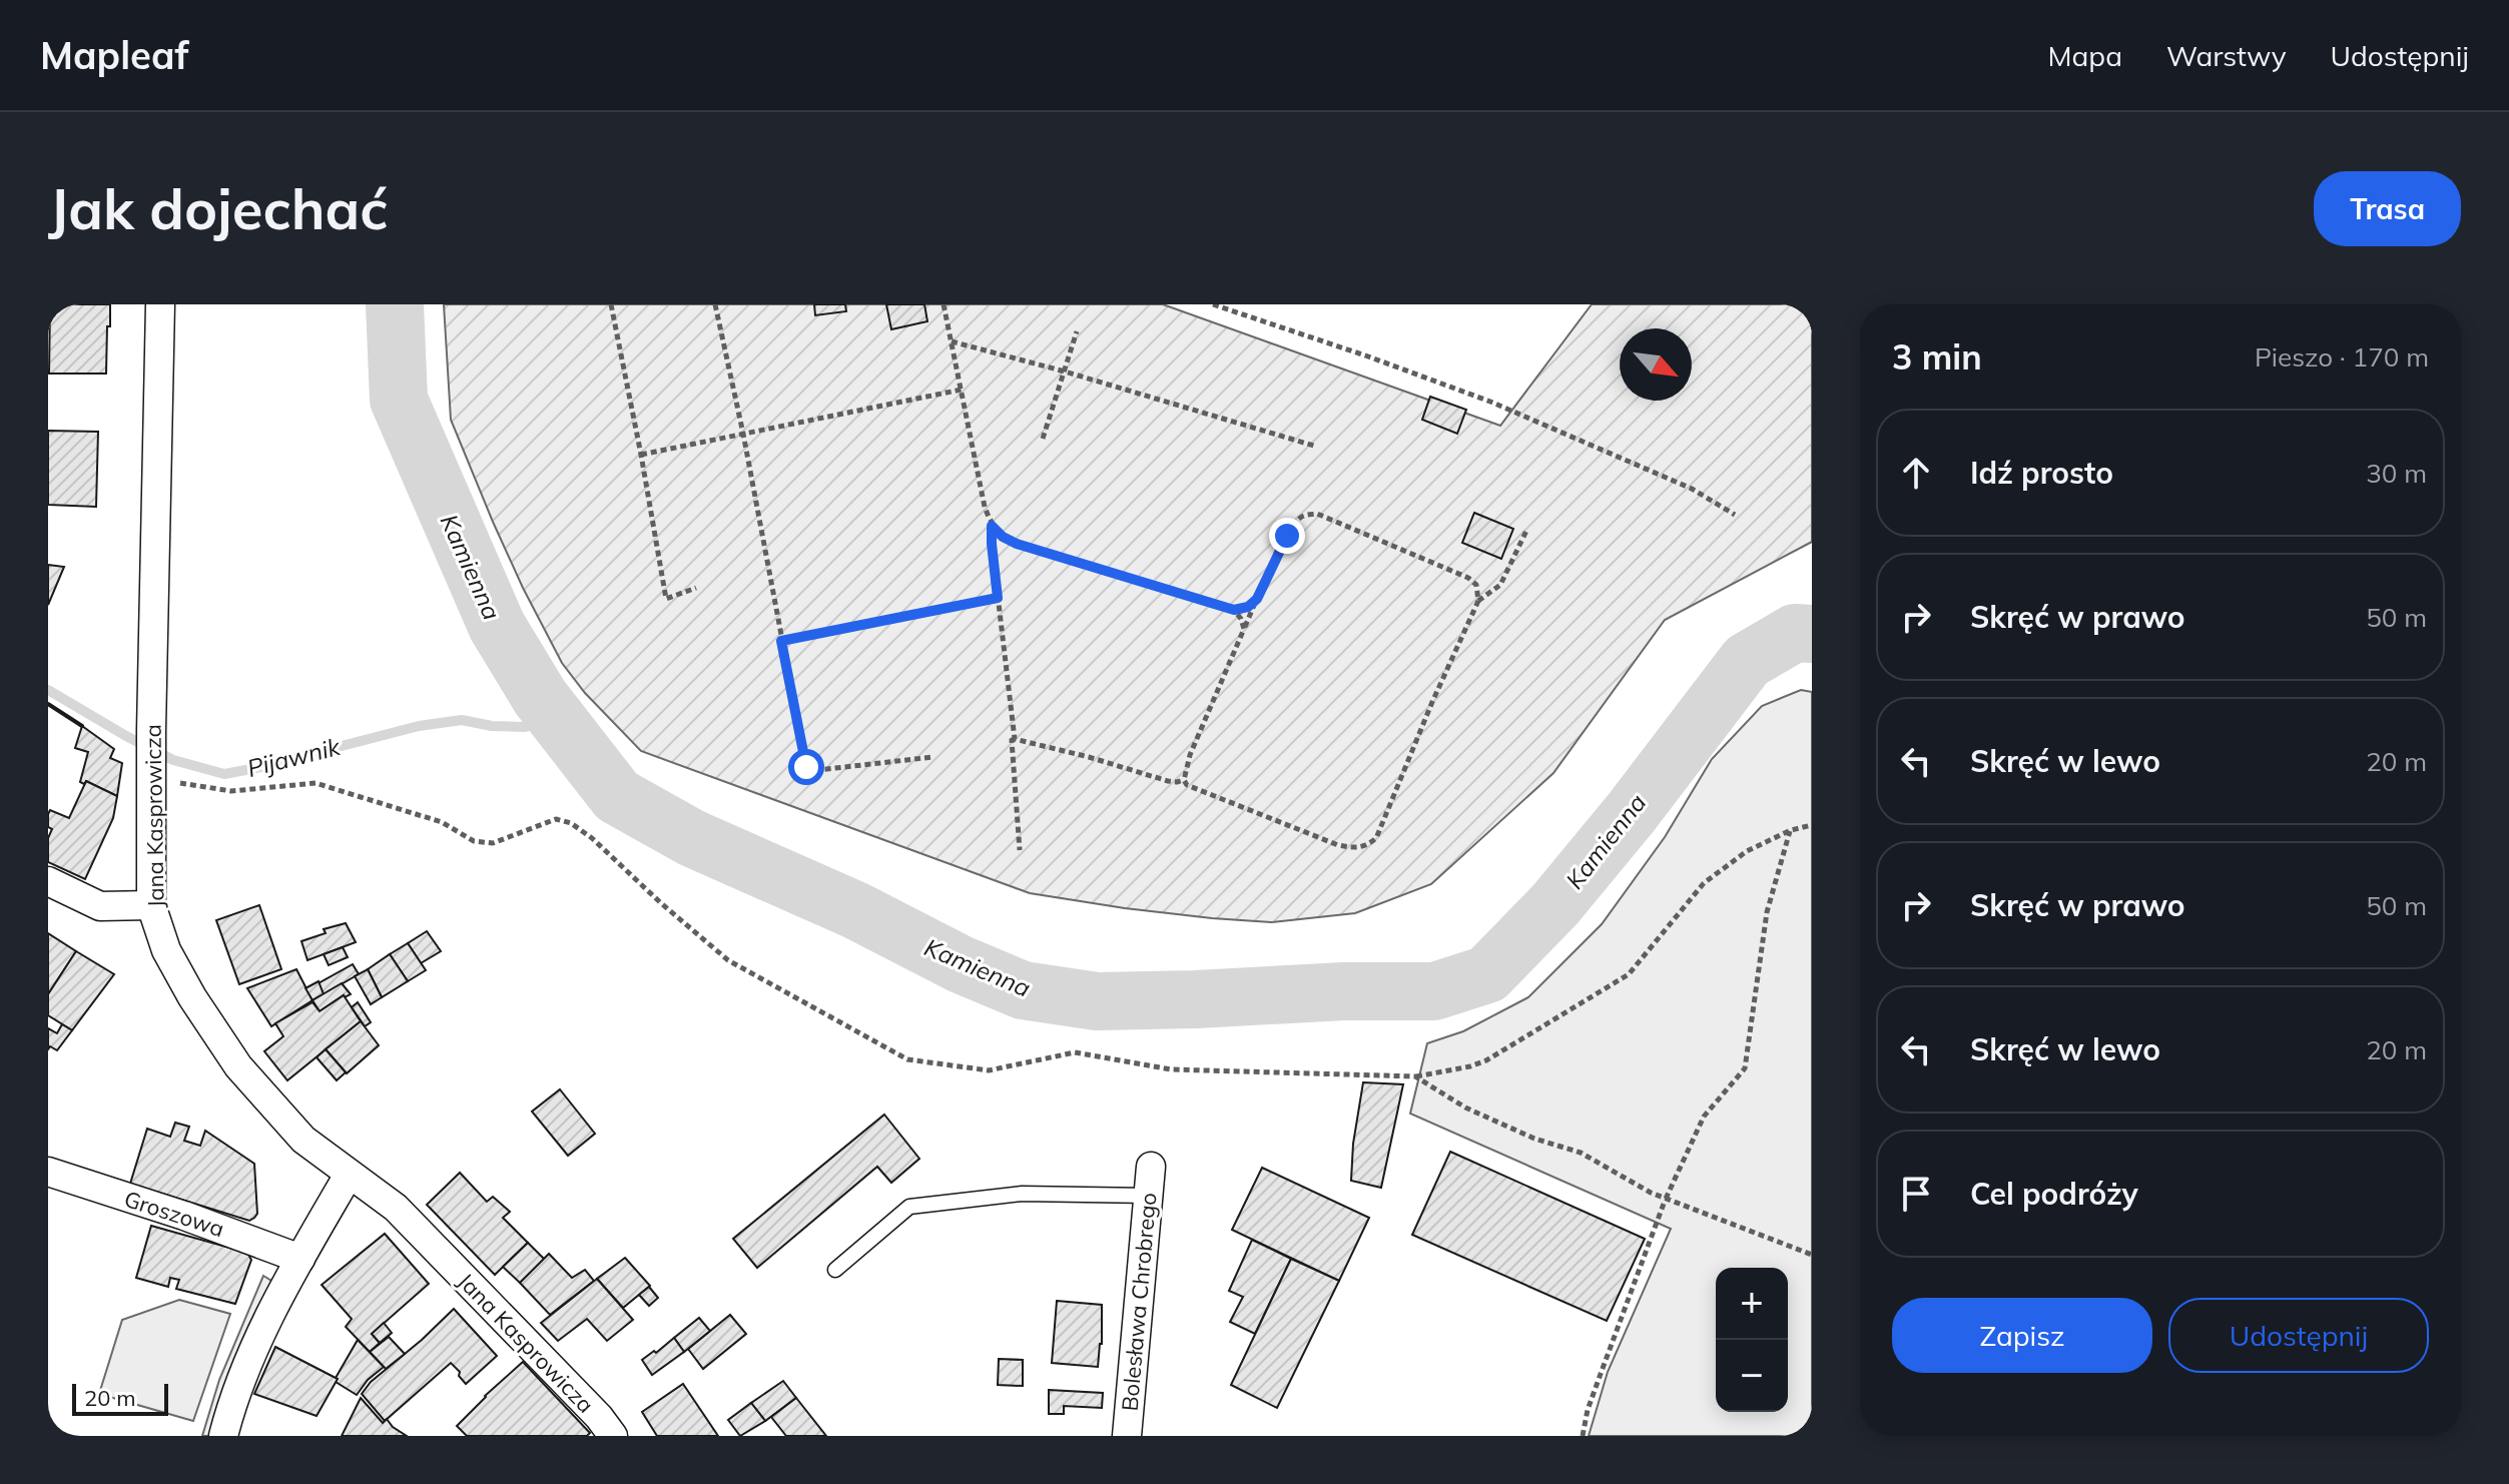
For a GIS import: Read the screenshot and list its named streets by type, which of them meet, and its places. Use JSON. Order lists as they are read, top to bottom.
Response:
{
  "streets": {
    "street": ["Jana Kasprowicza", "Groszowa", "Bolesława Chrobrego"]
  },
  "water": ["Kamienna", "Pijawnik"],
  "scale_bar": "20 m",
  "north": "bottom right",
  "page": {
    "header": "Mapleaf",
    "nav": ["Mapa", "Warstwy", "Udostępnij"],
    "buttons": [
      "Trasa",
      ["Zapisz", "Udostępnij"]
    ],
    "title": "Jak dojechać",
    "heading": ["3 min", "Pieszo · 170 m"],
    "list": [
      ["Idź prosto", "30 m"],
      ["Skręć w prawo", "50 m"],
      ["Skręć w lewo", "20 m"],
      ["Skręć w prawo", "50 m"],
      ["Skręć w lewo", "20 m"],
      "Cel podróży"
    ],
    "map_buttons": ["+", "−"],
    "scale": "20 m"
  }
}
